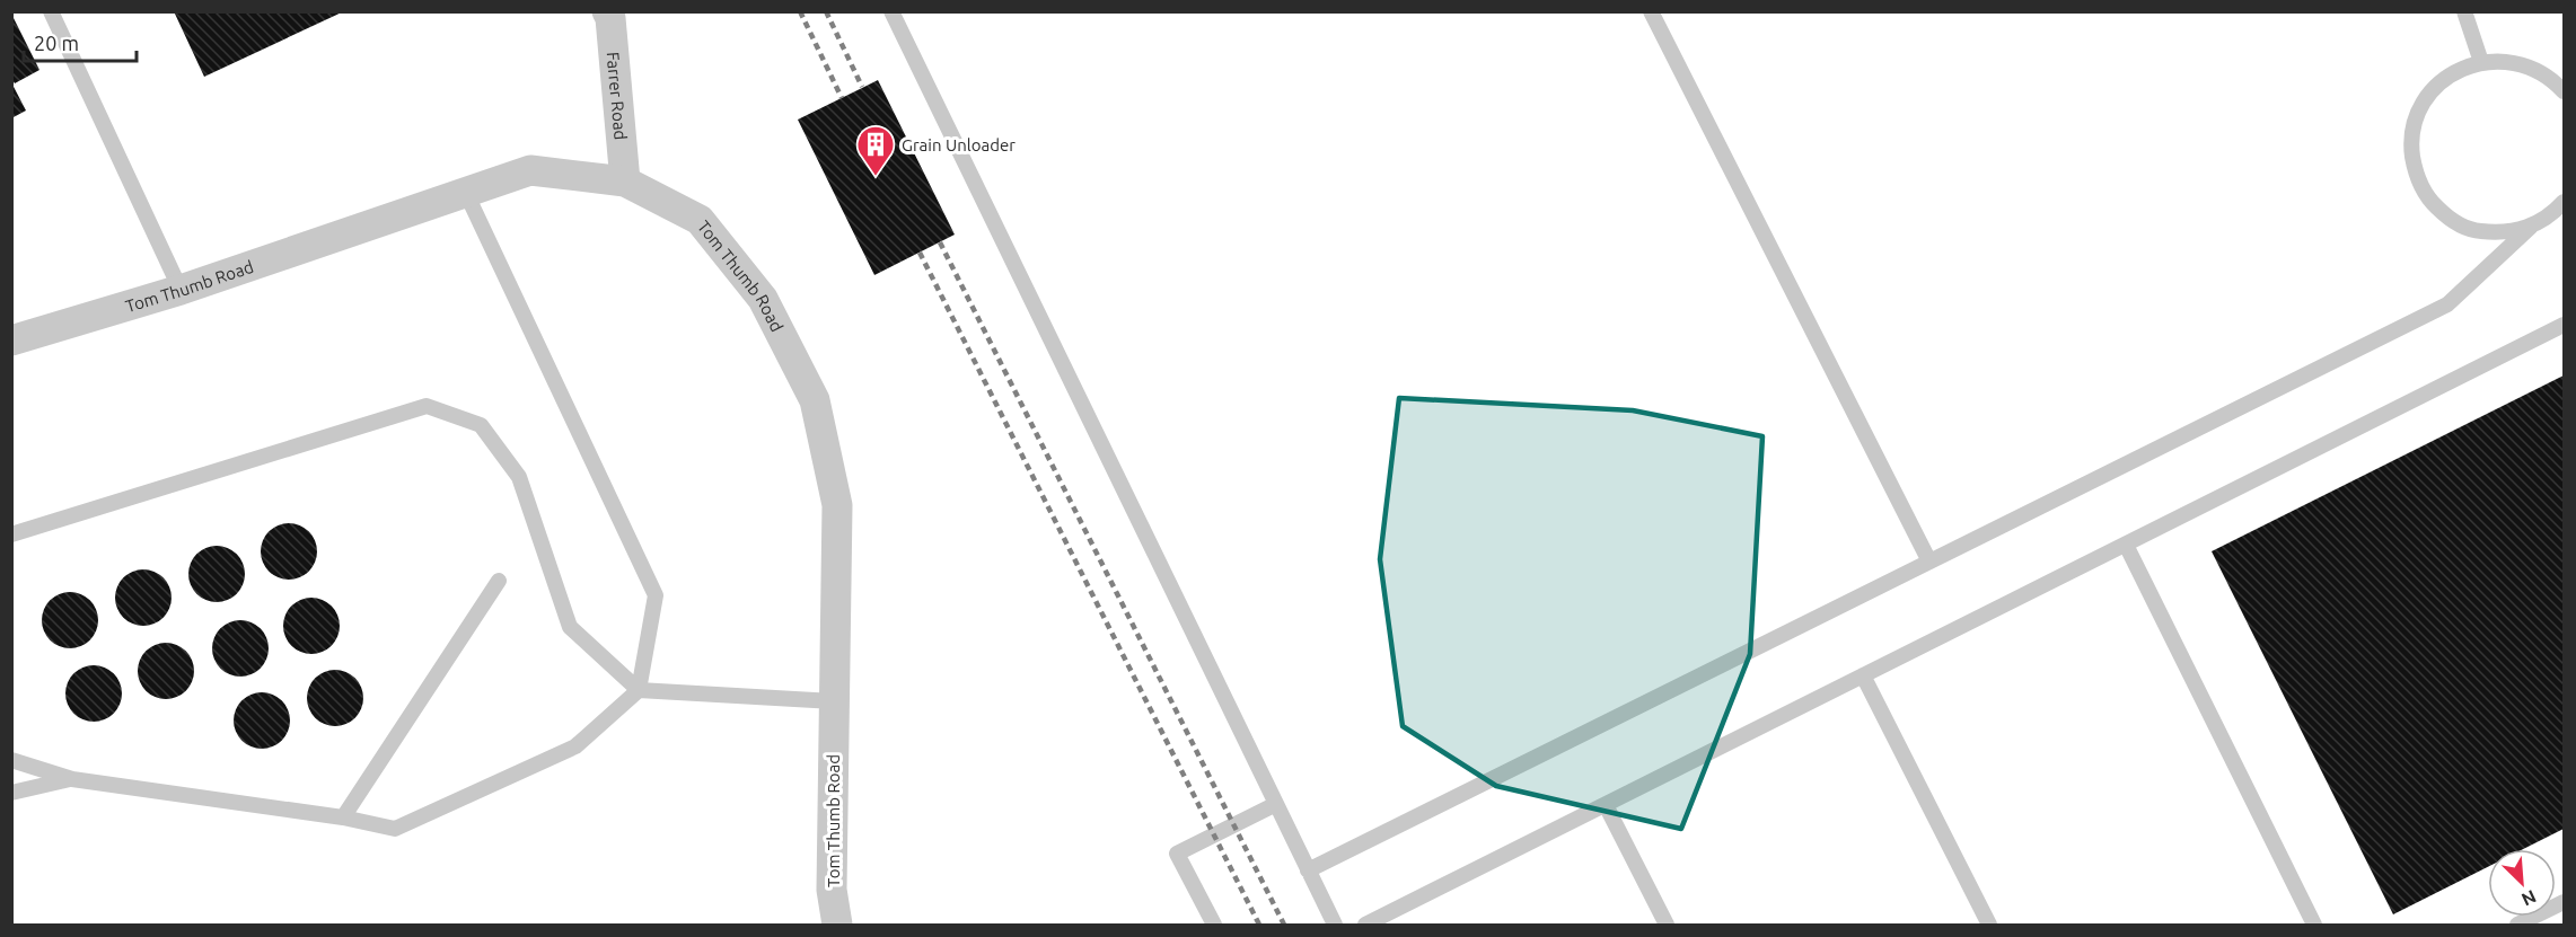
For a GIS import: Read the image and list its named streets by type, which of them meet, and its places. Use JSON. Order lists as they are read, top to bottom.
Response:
{
  "streets": {
    "street": ["Farrer Road", "Tom Thumb Road"]
  },
  "crossings": [
    ["Farrer Road", "Tom Thumb Road"]
  ],
  "places": {
    "building": ["Grain Unloader"]
  },
  "scale_bar": "20 m",
  "north": "bottom right"
}
